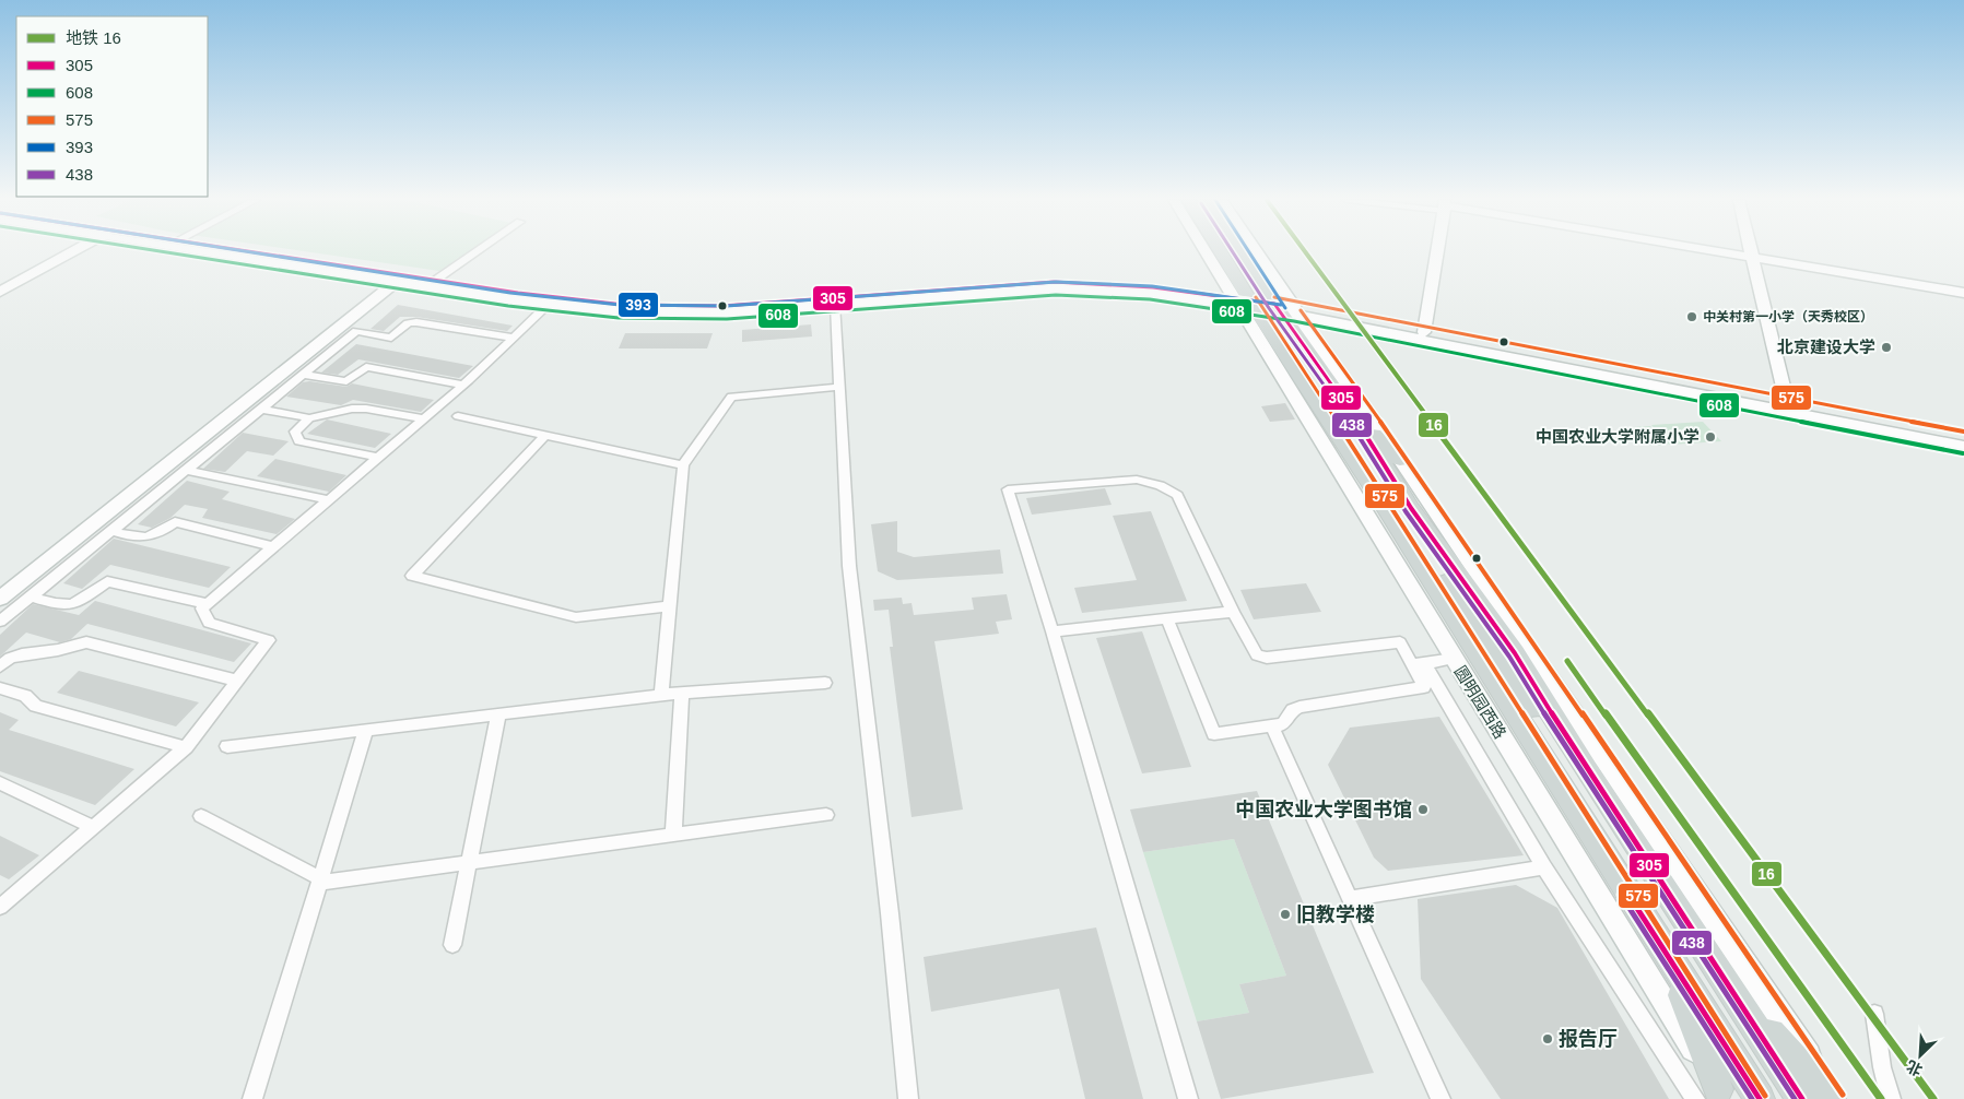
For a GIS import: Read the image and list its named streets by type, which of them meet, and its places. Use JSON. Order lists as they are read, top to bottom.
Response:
{
  "streets": {
    "main road": ["圆明园西路"]
  },
  "places": [
    "中关村第一小学（天秀校区）",
    "北京建设大学",
    "中国农业大学附属小学",
    "中国农业大学图书馆",
    "旧教学楼",
    "报告厅"
  ],
  "lines": [
    "metro line 16",
    "transit line 305",
    "transit line 608",
    "transit line 393",
    "transit line 438",
    "transit line 575"
  ],
  "legend": [
    "地铁 16",
    "305",
    "608",
    "575",
    "393",
    "438"
  ],
  "north": "bottom left"
}
